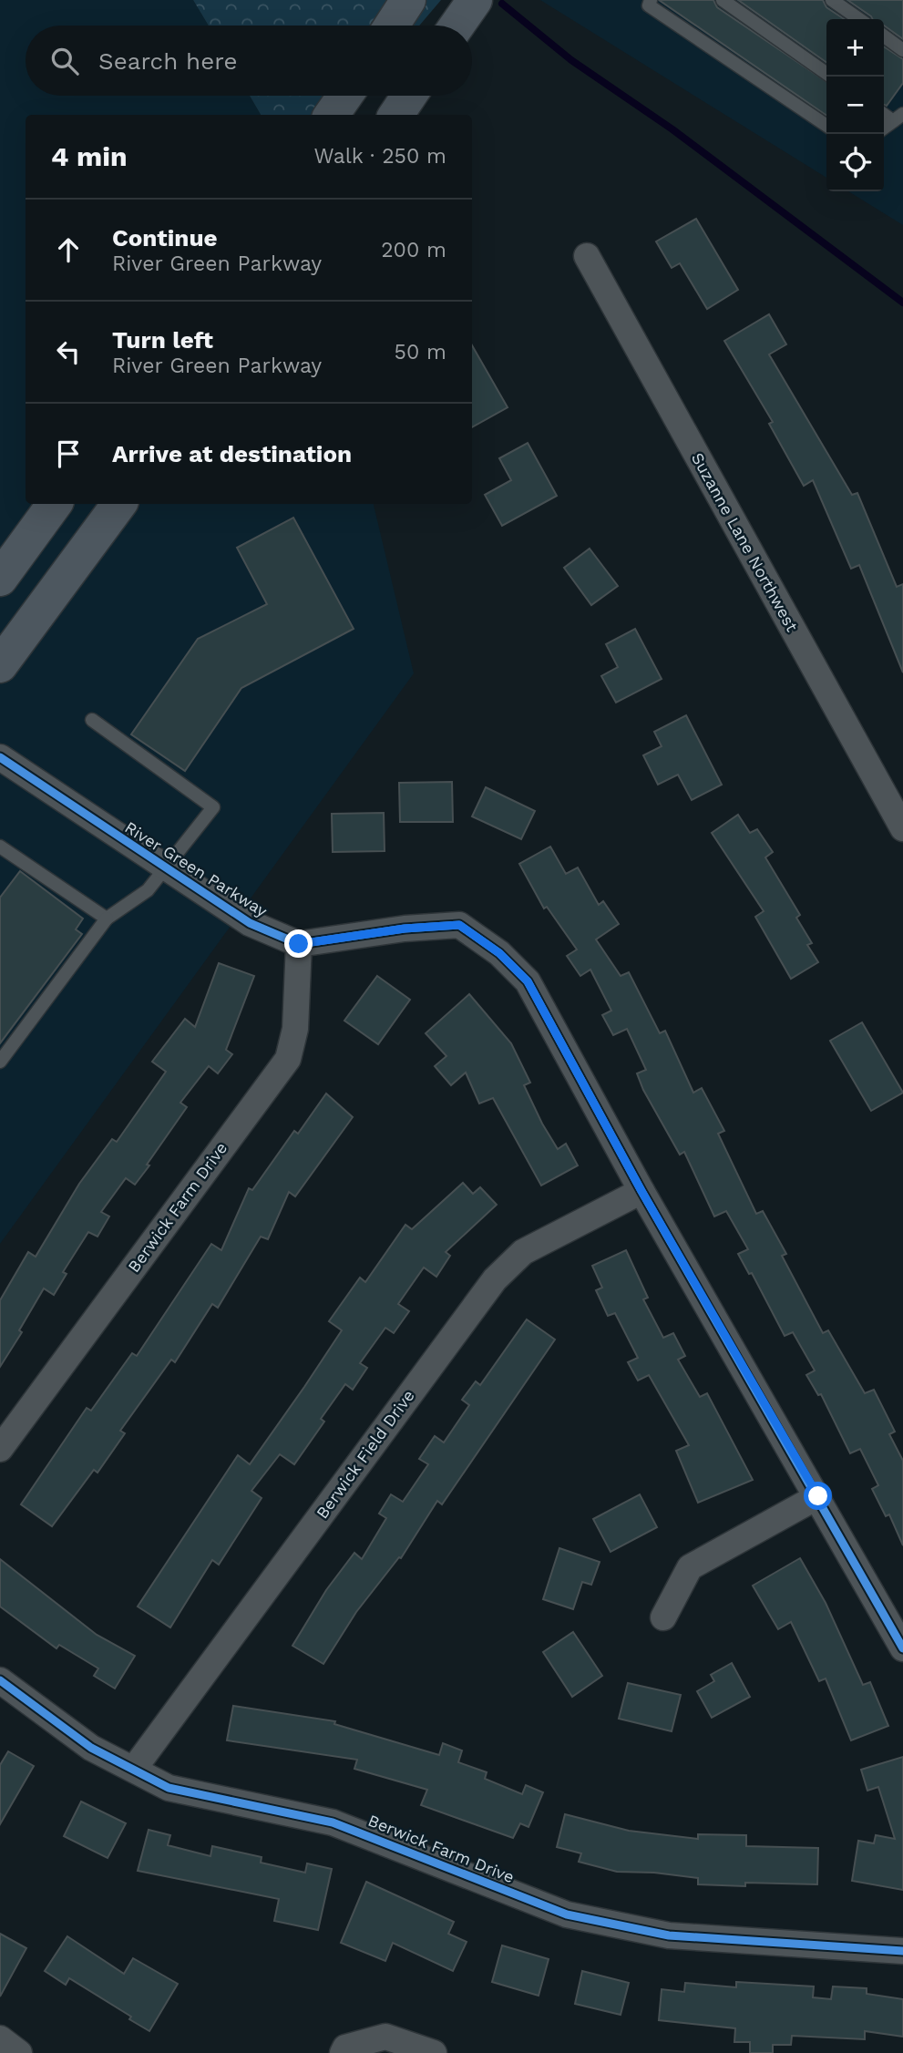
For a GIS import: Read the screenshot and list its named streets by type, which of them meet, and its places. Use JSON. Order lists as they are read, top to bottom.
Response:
{
  "streets": {
    "street": [
      "Suzanne Lane Northwest",
      "River Green Parkway",
      "Berwick Farm Drive",
      "Berwick Field Drive"
    ]
  },
  "crossings": [
    ["River Green Parkway", "Berwick Farm Drive"],
    ["Berwick Farm Drive", "Berwick Field Drive"]
  ],
  "page": {
    "map_buttons": ["+", "−"],
    "search": "Search here",
    "heading": ["4 min", "Walk · 250 m"],
    "list": [
      ["Continue", "River Green Parkway", "200 m"],
      ["Turn left", "River Green Parkway", "50 m"],
      "Arrive at destination"
    ]
  }
}
